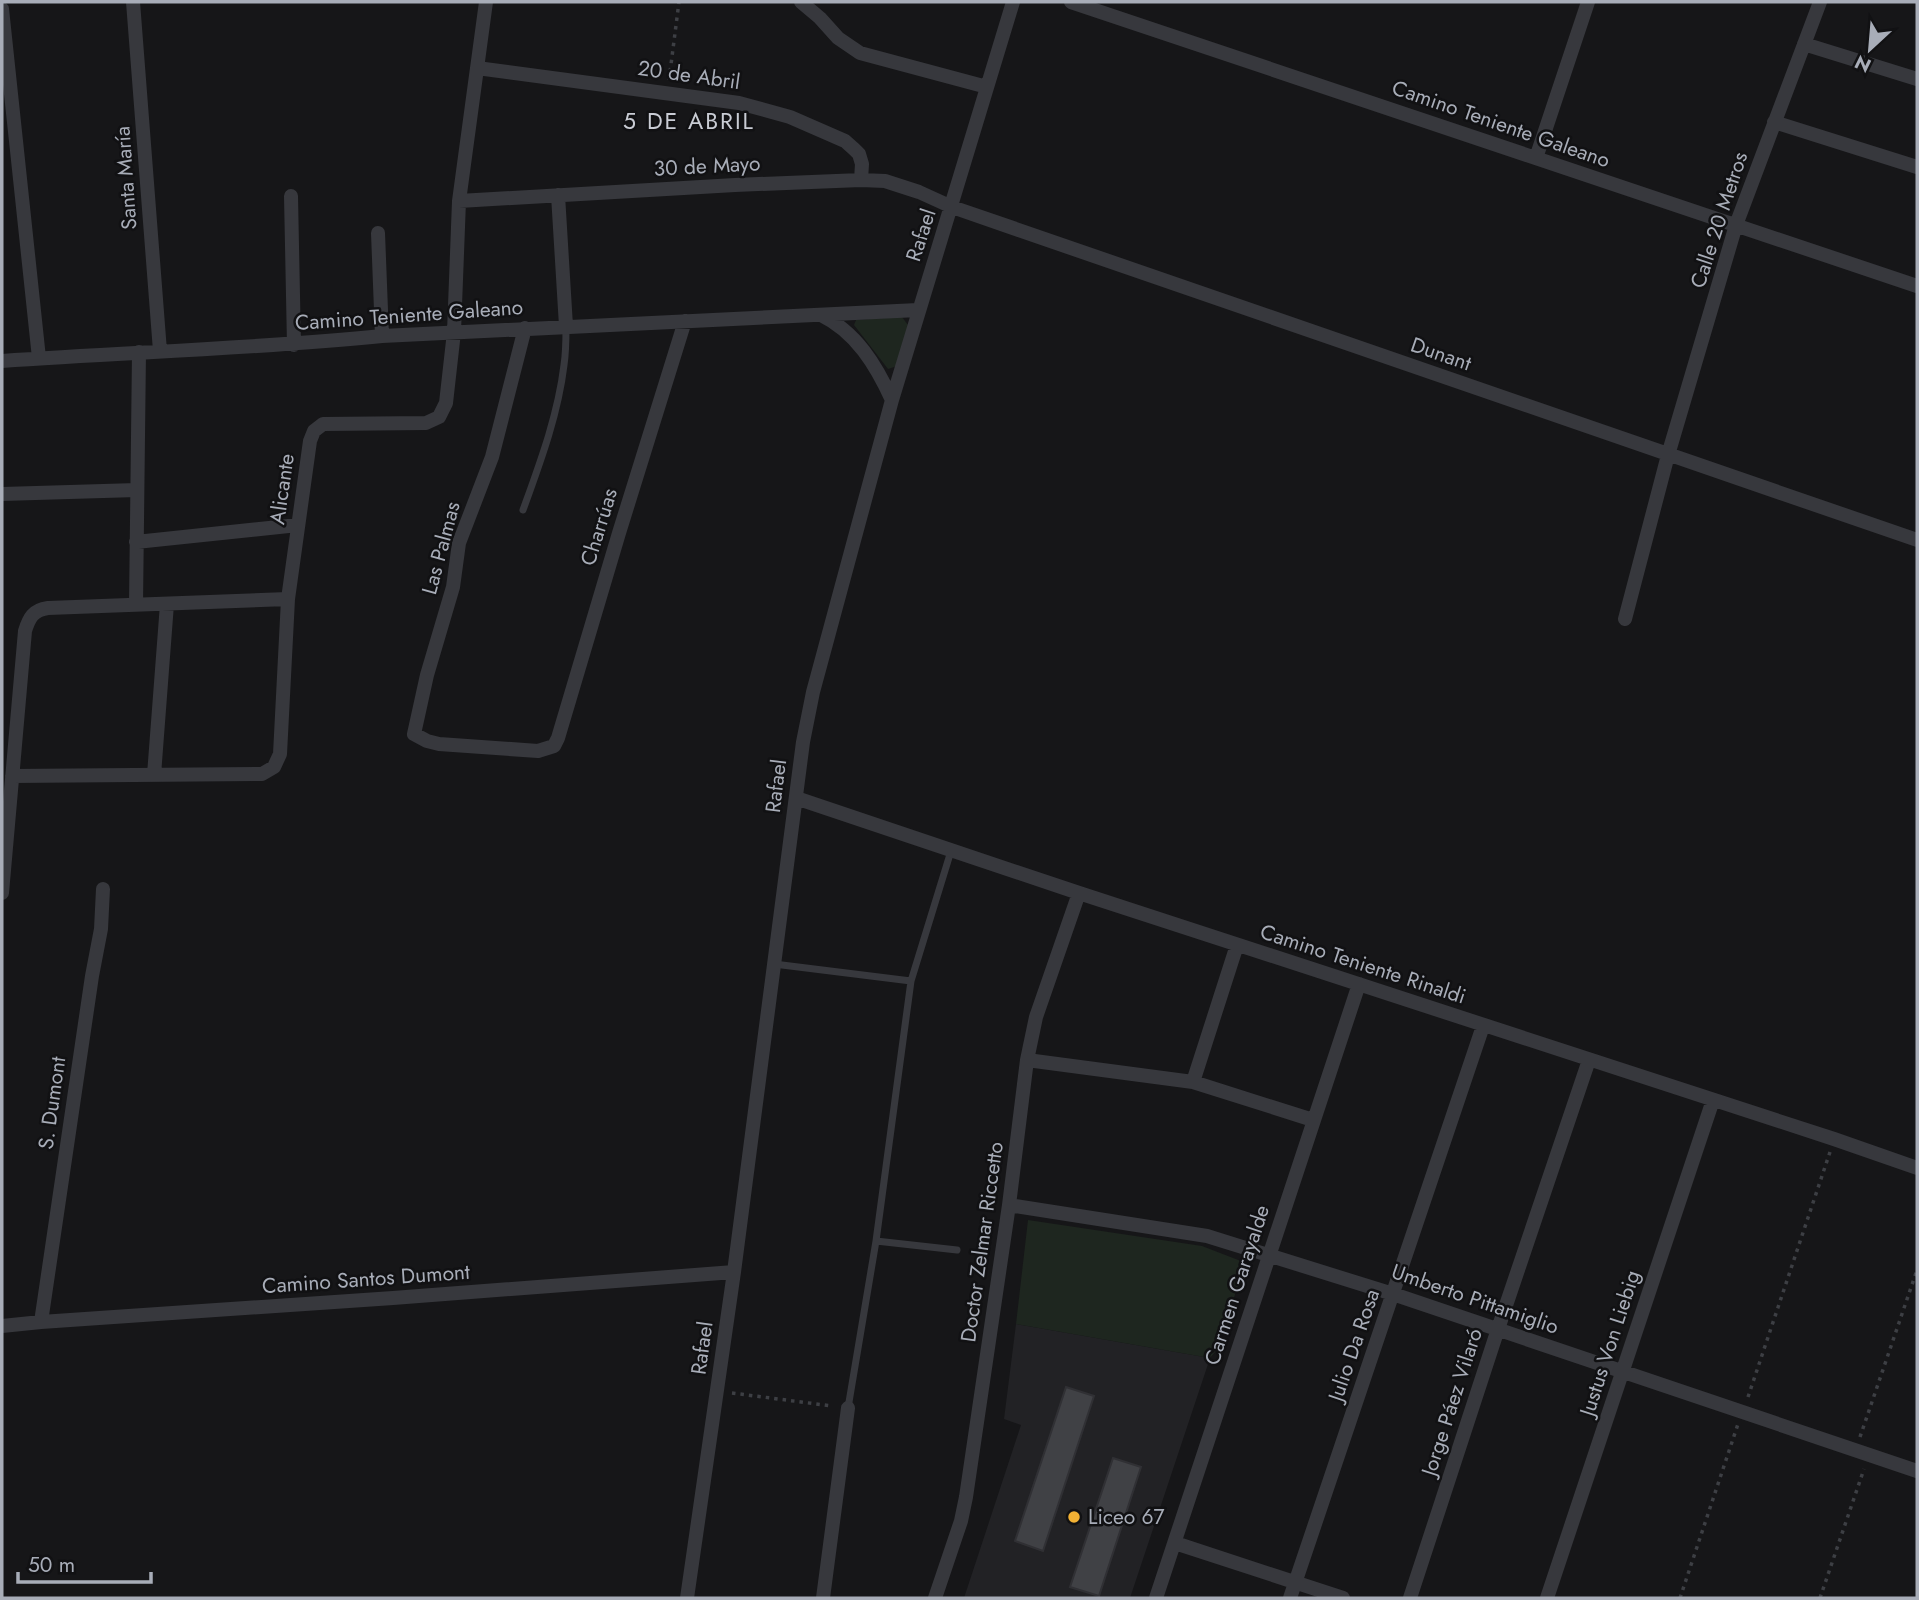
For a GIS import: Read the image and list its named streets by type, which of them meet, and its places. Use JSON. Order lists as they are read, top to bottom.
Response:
{
  "streets": {
    "street": [
      "20 de Abril",
      "Camino Teniente Galeano",
      "30 de Mayo",
      "Santa María",
      "Calle 20 Metros",
      "Rafael",
      "Dunant",
      "Alicante",
      "Charrúas",
      "Las Palmas",
      "Camino Teniente Rinaldi",
      "S. Dumont",
      "Doctor Zelmar Riccetto",
      "Camino Santos Dumont",
      "Carmen Garayalde",
      "Umberto Pittamiglio",
      "Justus Von Liebig",
      "Julio Da Rosa",
      "Jorge Páez Vilaró"
    ]
  },
  "crossings": [
    ["20 de Abril", "30 de Mayo"],
    ["Camino Teniente Galeano", "Santa María"],
    ["Camino Teniente Galeano", "Calle 20 Metros"],
    ["Camino Teniente Galeano", "Rafael"],
    ["Camino Teniente Galeano", "Alicante"],
    ["Camino Teniente Galeano", "Charrúas"],
    ["Camino Teniente Galeano", "Las Palmas"],
    ["30 de Mayo", "Rafael"],
    ["30 de Mayo", "Dunant"],
    ["Calle 20 Metros", "Dunant"],
    ["Rafael", "Dunant"],
    ["Rafael", "Camino Teniente Rinaldi"],
    ["Rafael", "Camino Santos Dumont"],
    ["Charrúas", "Las Palmas"],
    ["Camino Teniente Rinaldi", "Doctor Zelmar Riccetto"],
    ["Camino Teniente Rinaldi", "Carmen Garayalde"],
    ["Camino Teniente Rinaldi", "Justus Von Liebig"],
    ["Camino Teniente Rinaldi", "Julio Da Rosa"],
    ["Camino Teniente Rinaldi", "Jorge Páez Vilaró"],
    ["S. Dumont", "Camino Santos Dumont"],
    ["Doctor Zelmar Riccetto", "Umberto Pittamiglio"],
    ["Carmen Garayalde", "Umberto Pittamiglio"],
    ["Umberto Pittamiglio", "Justus Von Liebig"],
    ["Umberto Pittamiglio", "Julio Da Rosa"],
    ["Umberto Pittamiglio", "Jorge Páez Vilaró"]
  ],
  "districts": ["5 DE ABRIL"],
  "places": ["Liceo 67"],
  "scale_bar": "50 m",
  "north": "bottom left"
}
